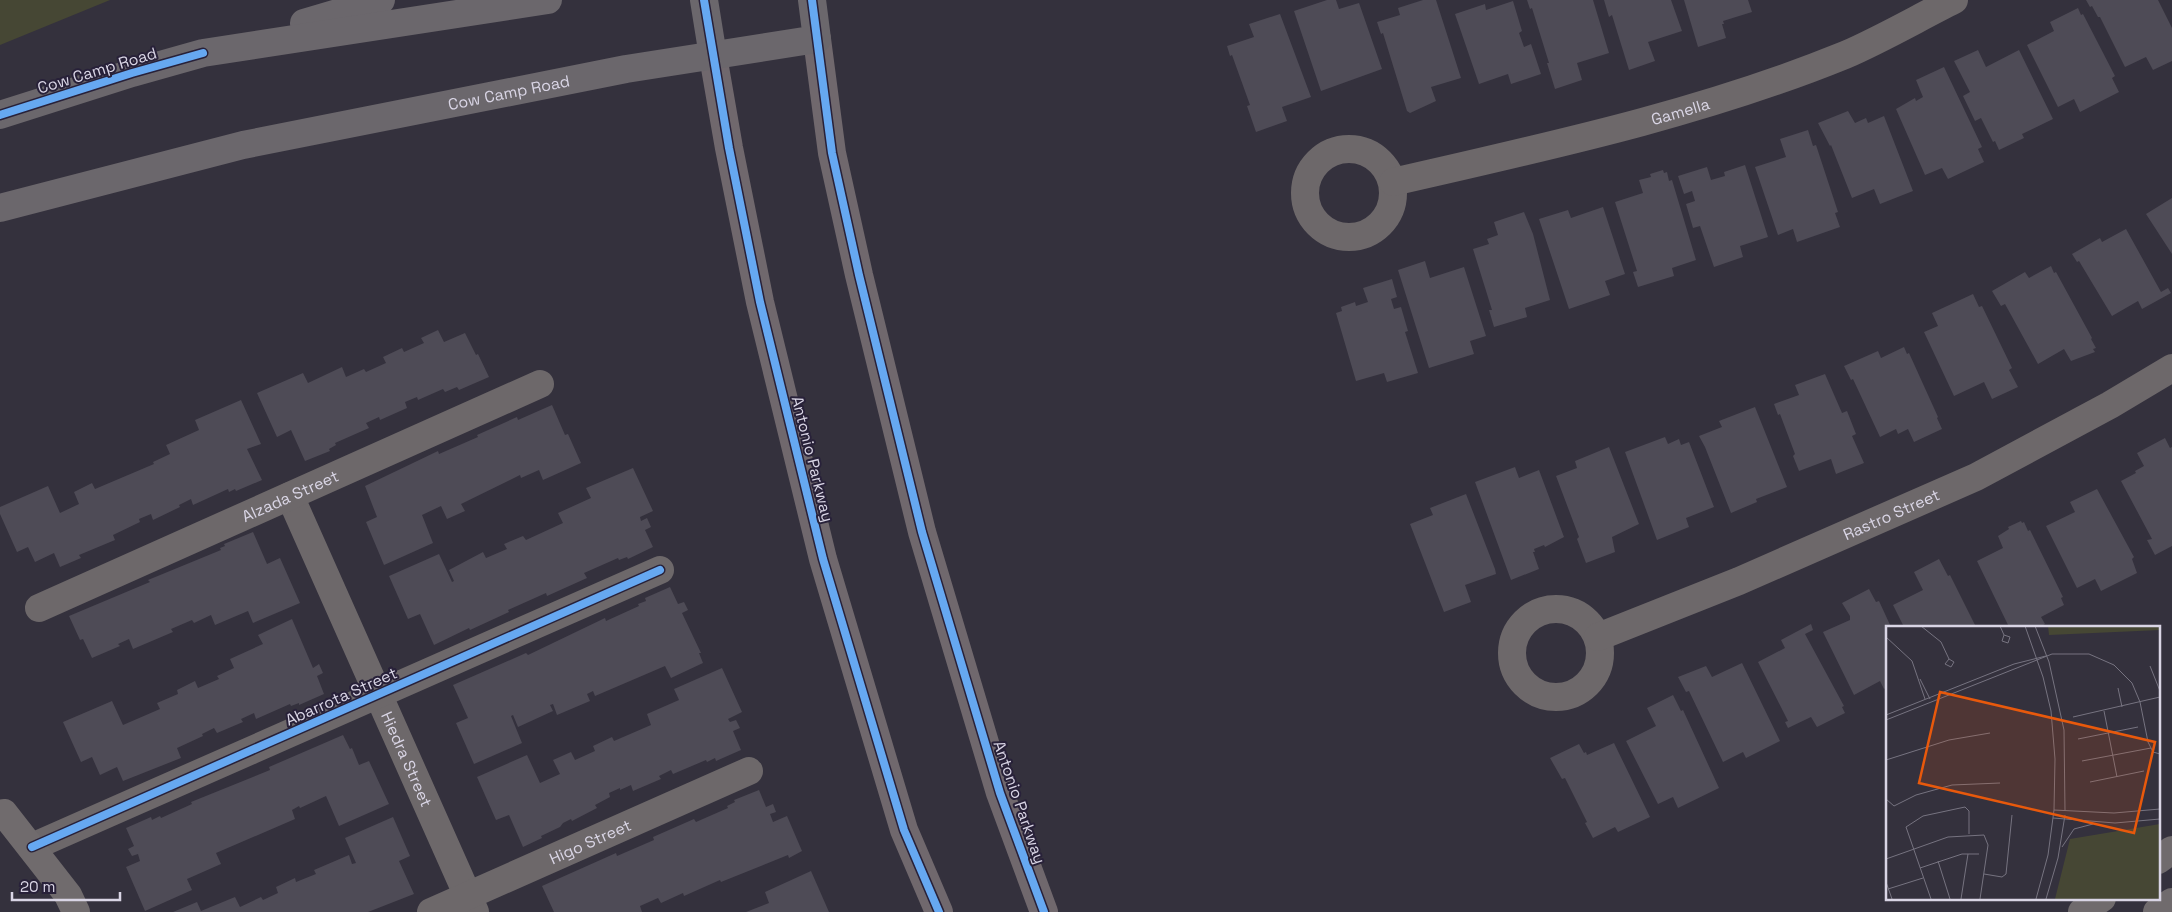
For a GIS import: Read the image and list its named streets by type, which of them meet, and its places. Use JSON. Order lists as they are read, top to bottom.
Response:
{
  "streets": {
    "highway": ["Cow Camp Road", "Antonio Parkway"],
    "street": [
      "Gamella",
      "Alzada Street",
      "Rastro Street",
      "Abarrota Street",
      "Hiedra Street",
      "Higo Street"
    ]
  },
  "crossings": [
    ["Cow Camp Road", "Antonio Parkway"],
    ["Alzada Street", "Hiedra Street"],
    ["Abarrota Street", "Hiedra Street"],
    ["Hiedra Street", "Higo Street"]
  ],
  "scale_bar": "20 m"
}
